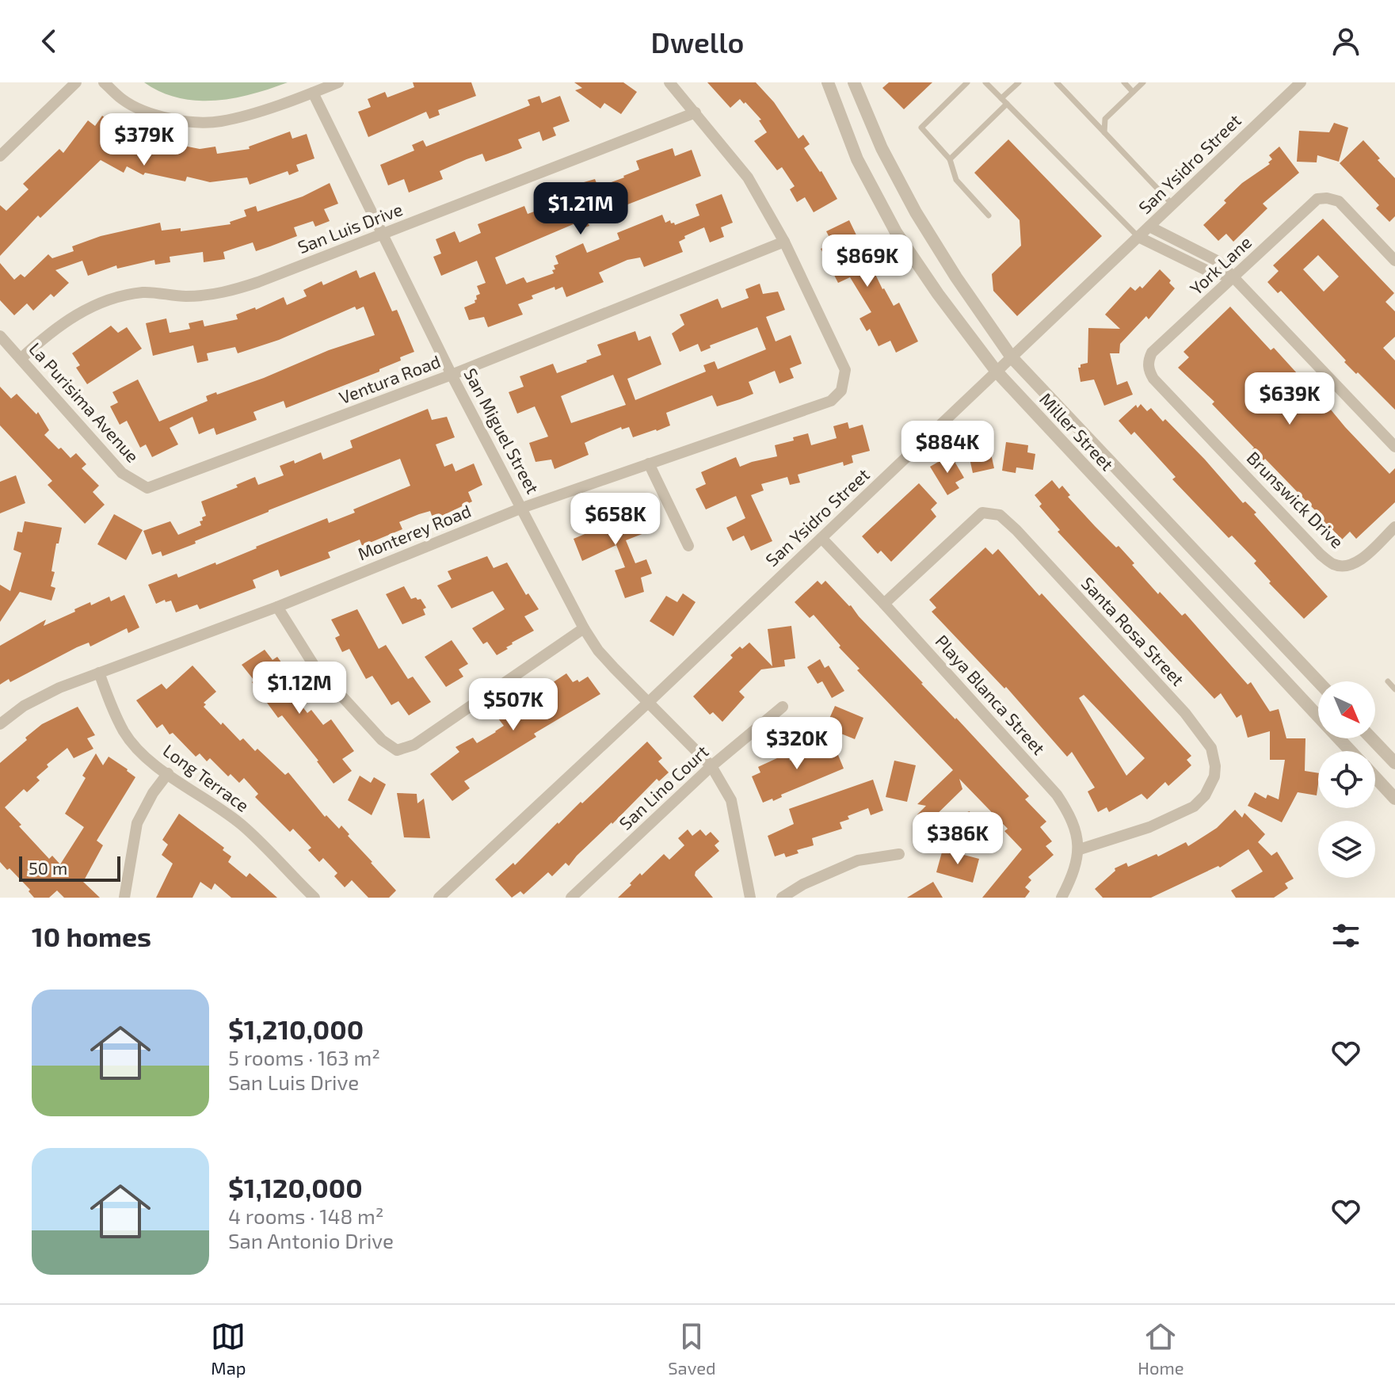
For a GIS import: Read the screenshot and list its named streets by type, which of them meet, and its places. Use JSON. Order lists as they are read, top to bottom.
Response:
{
  "streets": {
    "street": [
      "San Ysidro Street",
      "San Luis Drive",
      "York Lane",
      "Ventura Road",
      "La Purisima Avenue",
      "San Miguel Street",
      "Miller Street",
      "Brunswick Drive",
      "Monterey Road",
      "Santa Rosa Street",
      "Playa Blanca Street",
      "Long Terrace",
      "San Lino Court"
    ]
  },
  "crossings": [
    ["San Ysidro Street", "San Miguel Street"],
    ["San Ysidro Street", "Miller Street"],
    ["San Ysidro Street", "Playa Blanca Street"],
    ["San Luis Drive", "La Purisima Avenue"],
    ["San Luis Drive", "San Miguel Street"],
    ["York Lane", "Brunswick Drive"],
    ["Ventura Road", "La Purisima Avenue"],
    ["Ventura Road", "San Miguel Street"],
    ["Ventura Road", "Monterey Road"],
    ["San Miguel Street", "Monterey Road"],
    ["San Miguel Street", "San Lino Court"],
    ["Monterey Road", "Long Terrace"],
    ["Santa Rosa Street", "Playa Blanca Street"]
  ],
  "scale_bar": "50 m",
  "north": "bottom right",
  "page": {
    "header": "Dwello",
    "price": [
      "$379K",
      "$1.21M",
      "$869K",
      "$639K",
      "$884K",
      "$658K",
      "$1.12M",
      "$507K",
      "$320K",
      "$386K"
    ],
    "scale": "50 m",
    "heading": "10 homes",
    "list": [
      {
        "name": "$1,210,000",
        "note": "5 rooms · 163 m² · San Luis Drive"
      },
      {
        "name": "$1,120,000",
        "note": "4 rooms · 148 m² · San Antonio Drive"
      }
    ],
    "tabs": ["Map", "Saved", "Home"]
  }
}
